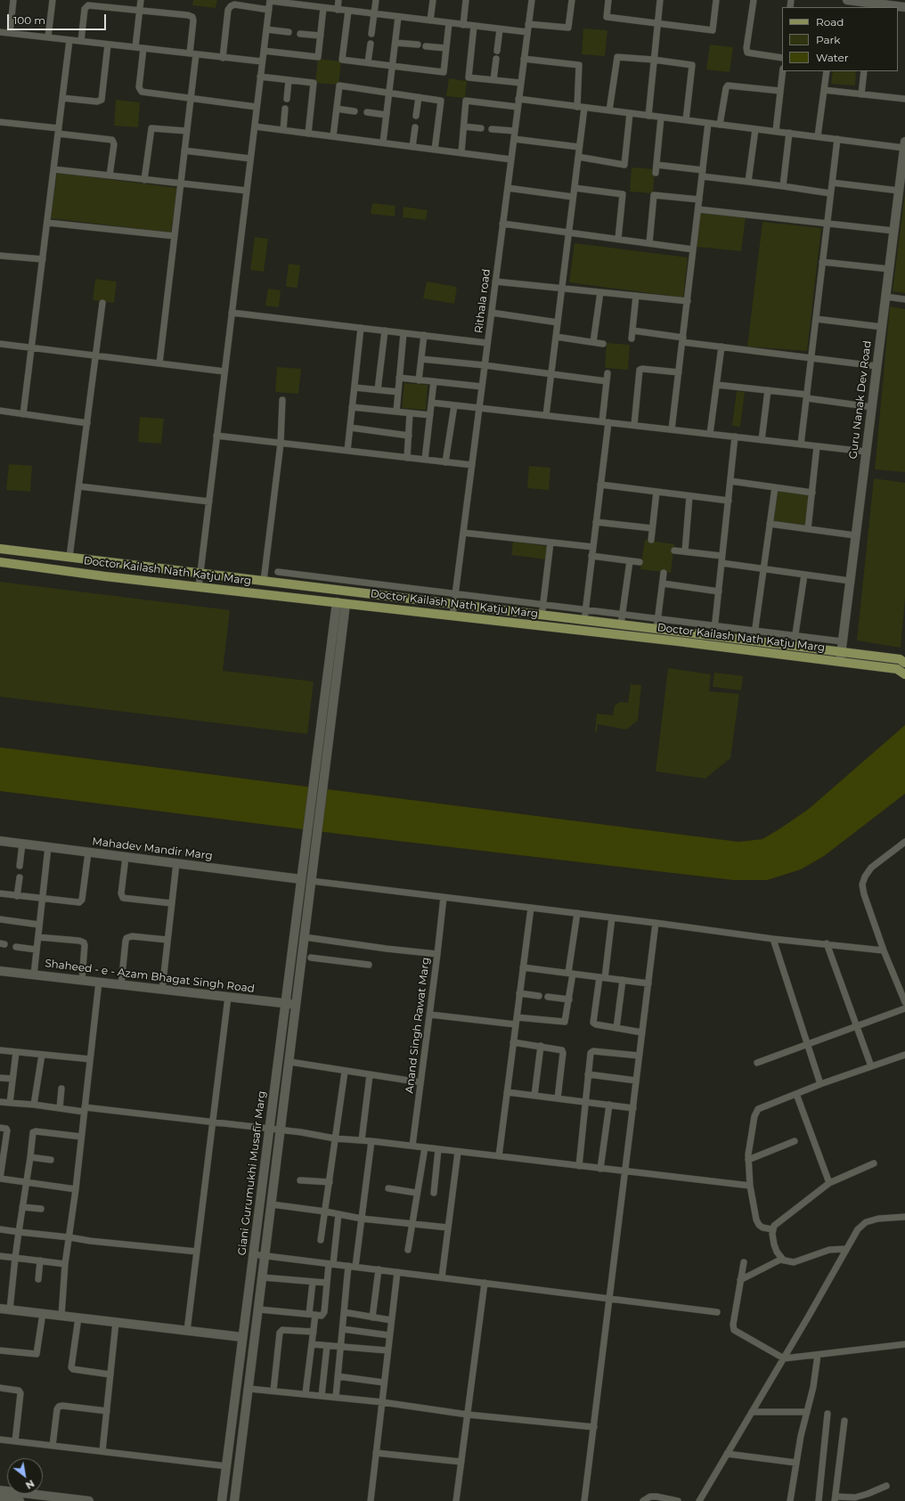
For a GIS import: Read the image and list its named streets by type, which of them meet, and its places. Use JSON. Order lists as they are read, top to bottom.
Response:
{
  "streets": {
    "main road": ["Doctor Kailash Nath Katju Marg"],
    "street": [
      "Rithala road",
      "Guru Nanak Dev Road",
      "Mahadev Mandir Marg",
      "Shaheed - e - Azam Bhagat Singh Road",
      "Anand Singh Rawat Marg",
      "Giani Gurumukhi Musafir Marg"
    ]
  },
  "crossings": [
    ["Rithala road", "Doctor Kailash Nath Katju Marg"],
    ["Guru Nanak Dev Road", "Doctor Kailash Nath Katju Marg"],
    ["Doctor Kailash Nath Katju Marg", "Giani Gurumukhi Musafir Marg"],
    ["Mahadev Mandir Marg", "Giani Gurumukhi Musafir Marg"],
    ["Shaheed - e - Azam Bhagat Singh Road", "Giani Gurumukhi Musafir Marg"]
  ],
  "legend": ["Road", "Park", "Water"],
  "scale_bar": "100 m",
  "north": "bottom right"
}
